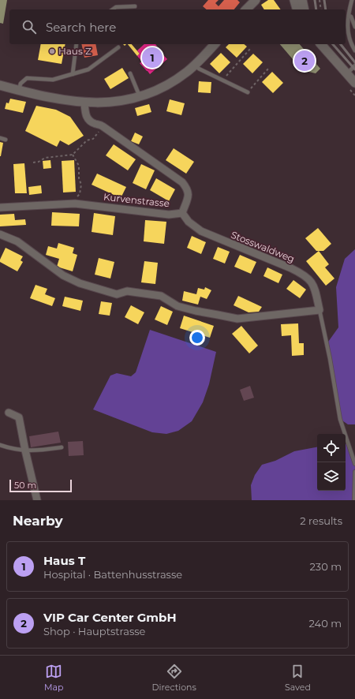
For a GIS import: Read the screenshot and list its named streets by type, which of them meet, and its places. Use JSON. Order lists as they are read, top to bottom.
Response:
{
  "streets": {
    "street": ["Kurvenstrasse", "Stosswaldweg"]
  },
  "crossings": [
    ["Kurvenstrasse", "Stosswaldweg"]
  ],
  "places": ["Haus Z"],
  "scale_bar": "50 m",
  "page": {
    "search": "Search here",
    "pins": ["1", "2"],
    "scale": "50 m",
    "heading": ["Nearby", "2 results"],
    "list": [
      {
        "mark": "1",
        "name": "Haus T",
        "note": "Hospital · Battenhusstrasse",
        "value": "230 m"
      },
      {
        "mark": "2",
        "name": "VIP Car Center GmbH",
        "note": "Shop · Hauptstrasse",
        "value": "240 m"
      }
    ],
    "nav": ["Map", "Directions", "Saved"]
  }
}
